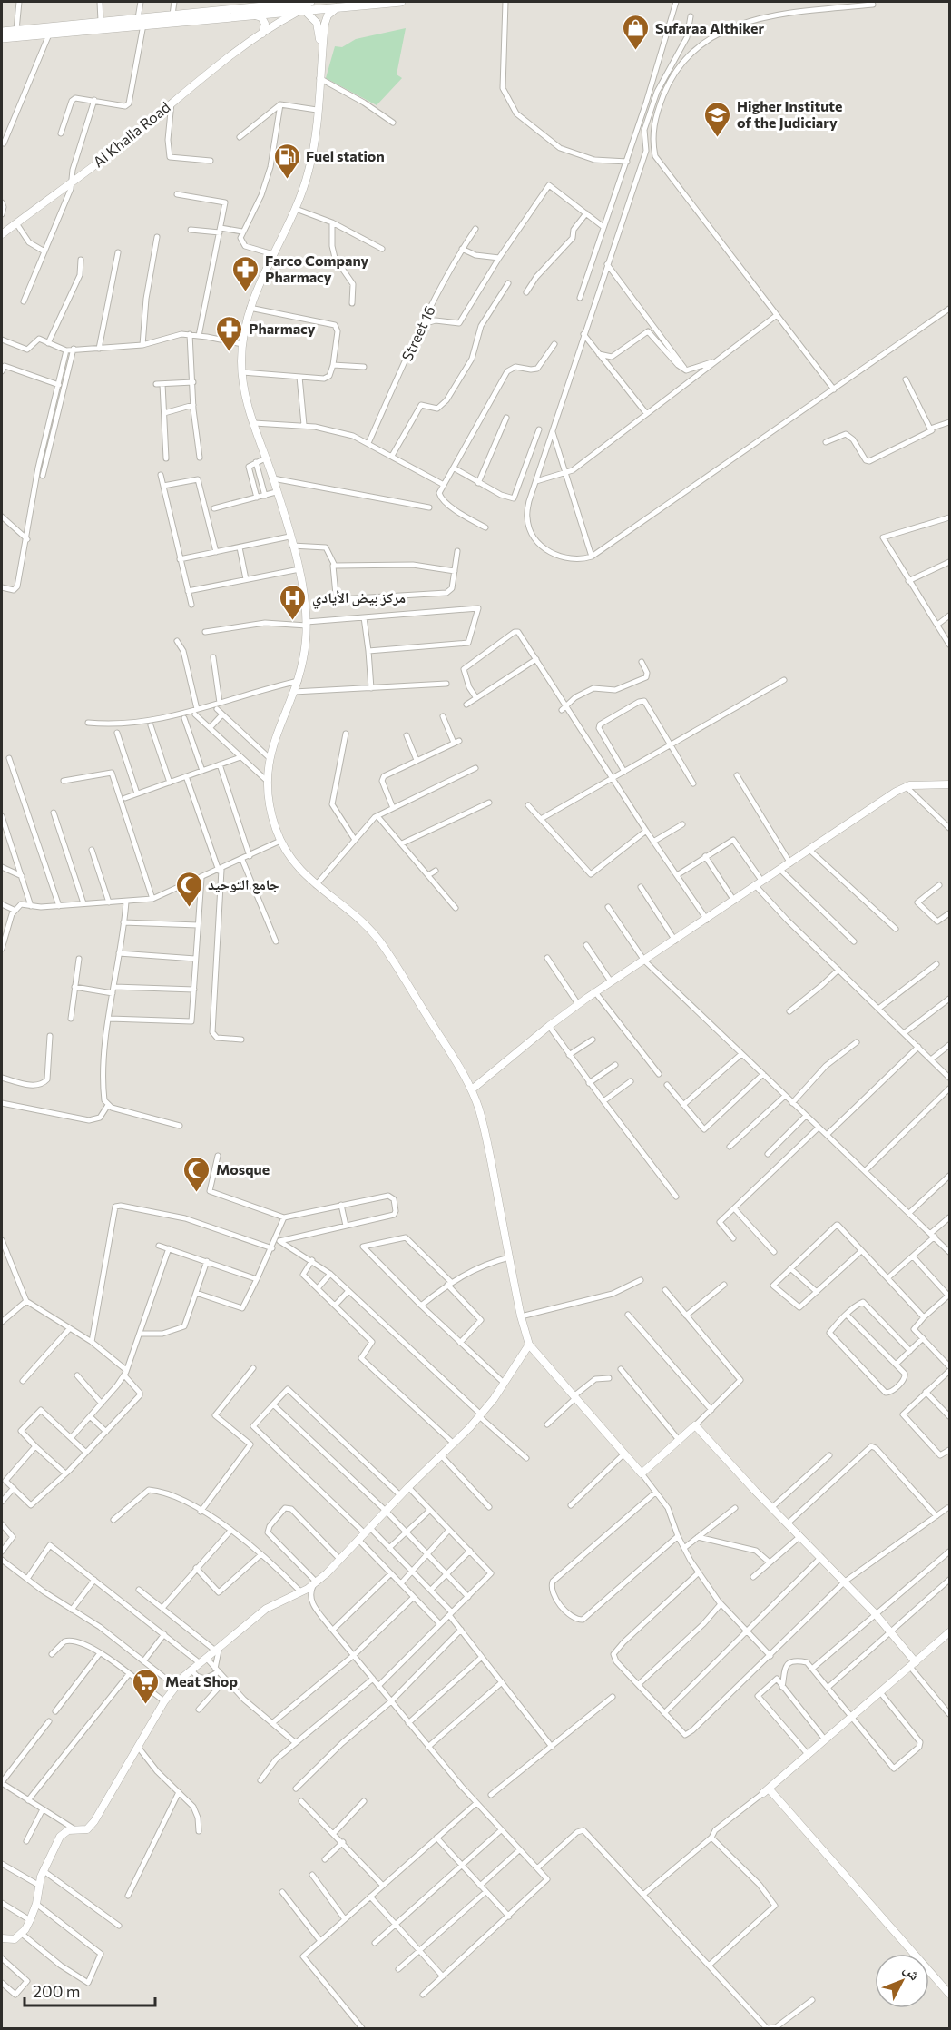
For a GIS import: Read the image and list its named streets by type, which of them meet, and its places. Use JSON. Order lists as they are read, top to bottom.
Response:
{
  "streets": {
    "street": ["Al Khalla Road", "Street 16"]
  },
  "places": {
    "shop": ["Sufaraa Althiker"],
    "school or university": ["Higher Institute of the Judiciary"],
    "fuel station": ["Fuel station"],
    "pharmacy": ["Farco Company Pharmacy", "Pharmacy"],
    "hospital": ["مركز بيض الأيادي"],
    "mosque": ["جامع التوحيد", "Mosque"],
    "supermarket": ["Meat Shop"]
  },
  "scale_bar": "200 m",
  "north": "top right"
}
